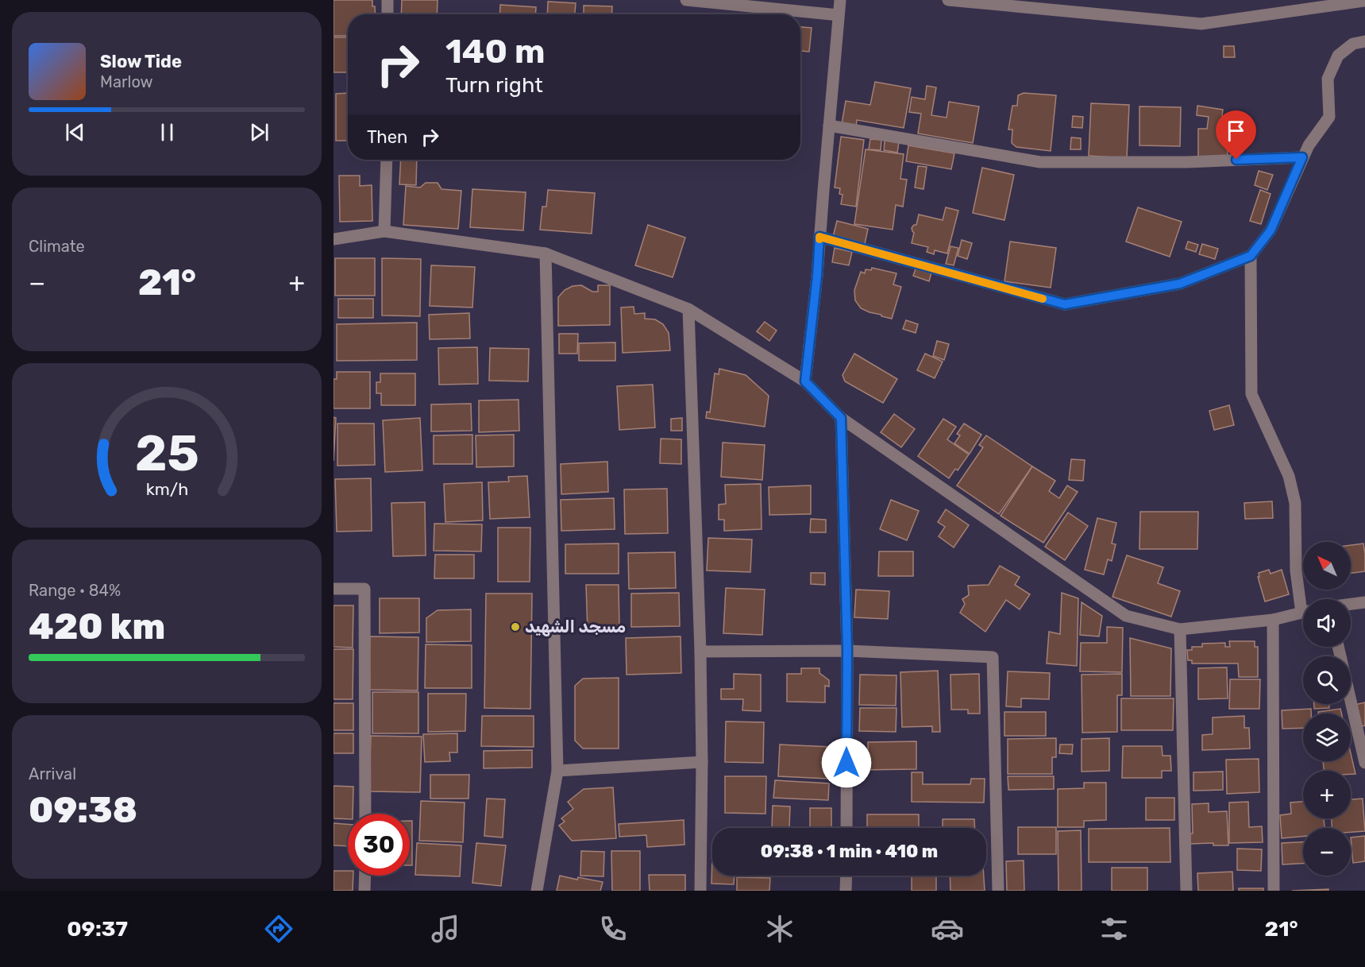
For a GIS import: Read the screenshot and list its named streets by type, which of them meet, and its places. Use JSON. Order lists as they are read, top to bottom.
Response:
{
  "places": ["مسجد الشهيد"],
  "north": "top left",
  "page": {
    "turn": ["140 m", "Turn right"],
    "song": ["Slow Tide", "Marlow"],
    "then": "Then",
    "tile": [
      "Climate",
      ["Range · 84%", "420 km"],
      ["Arrival", "09:38"]
    ],
    "heat": ["−", "21°", "+"],
    "map_buttons": ["+", "−"],
    "limit": "30",
    "trip": "09:38 · 1 min · 410 m",
    "tabs": ["09:37", "21°"],
    "gauge": ["25", "km/h"]
  }
}
